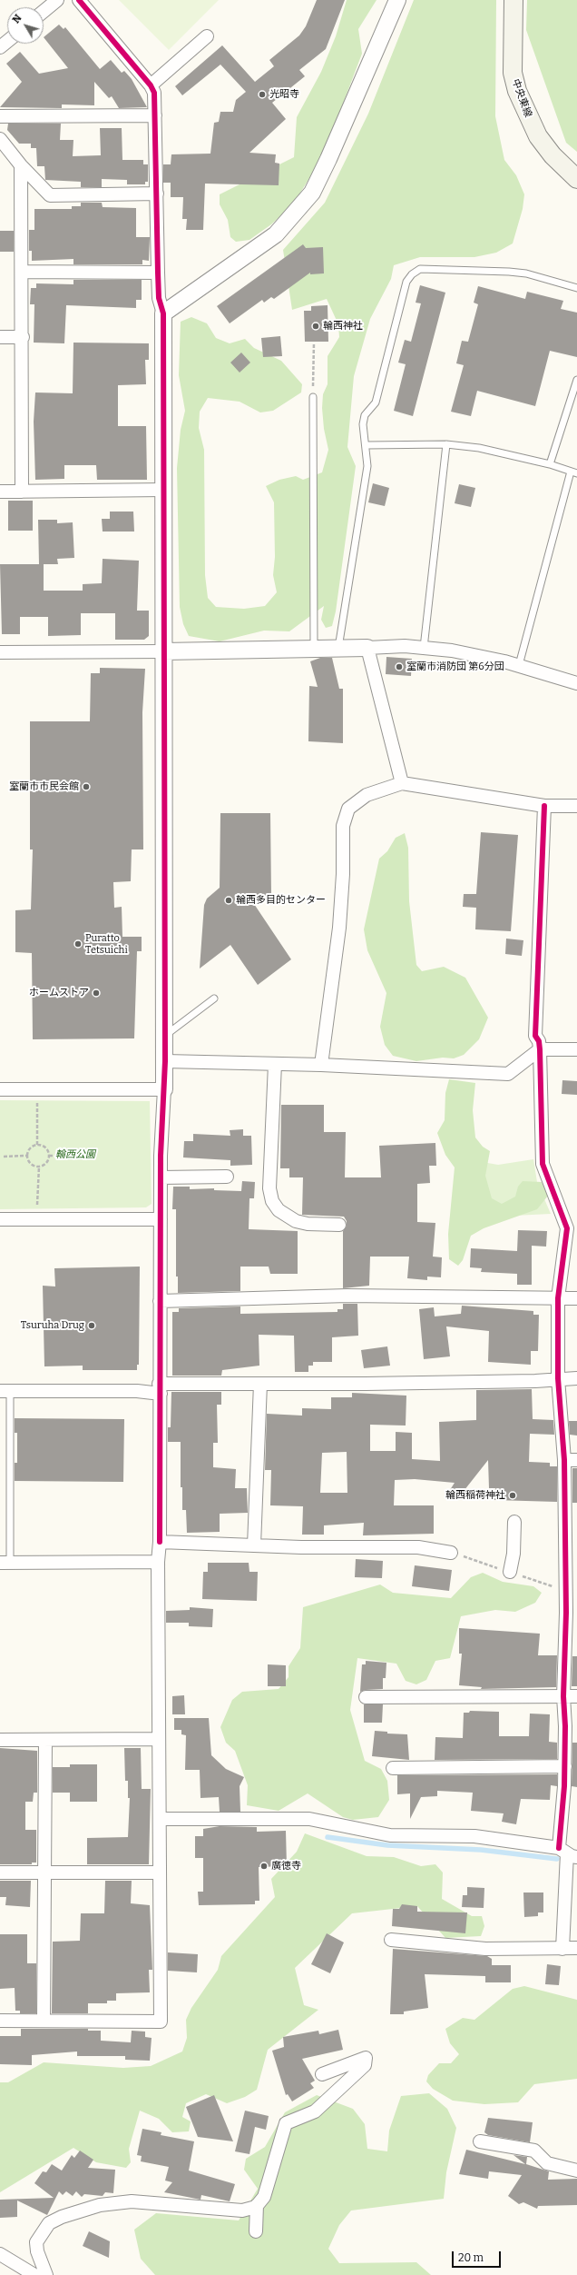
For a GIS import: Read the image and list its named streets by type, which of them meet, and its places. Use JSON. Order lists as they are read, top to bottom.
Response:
{
  "streets": {
    "main road": ["中央東線"]
  },
  "parks": ["輪西公園"],
  "places": [
    "光昭寺",
    "輪西神社",
    "室蘭市消防団 第6分団",
    "室蘭市市民会館",
    "輪西多目的センター",
    "Puratto Tetsuichi",
    "ホームストア",
    "Tsuruha Drug",
    "輪西稲荷神社",
    "廣徳寺"
  ],
  "scale_bar": "20 m",
  "north": "top left"
}
